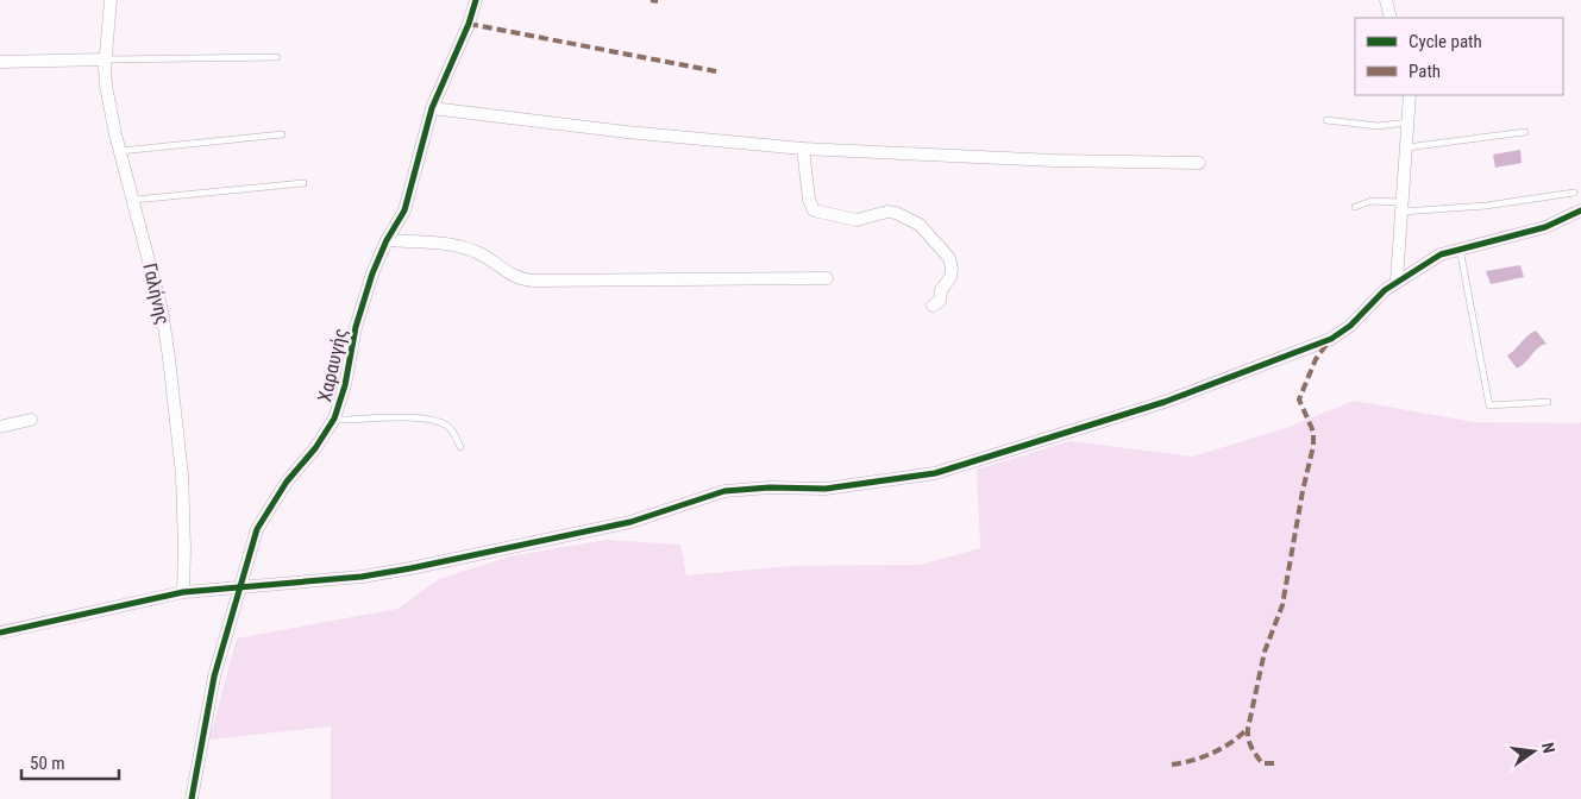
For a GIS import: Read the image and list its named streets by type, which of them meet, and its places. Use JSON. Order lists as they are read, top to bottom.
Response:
{
  "streets": {
    "street": ["Γαλήνης", "Χαραυγής"]
  },
  "legend": ["Cycle path", "Path"],
  "scale_bar": "50 m",
  "north": "right"
}
